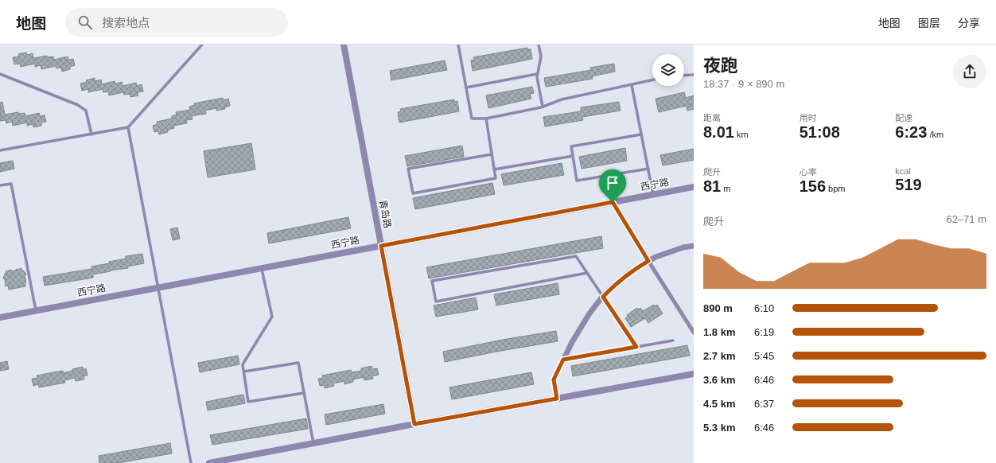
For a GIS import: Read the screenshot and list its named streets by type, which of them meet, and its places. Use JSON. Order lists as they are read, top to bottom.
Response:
{
  "streets": {
    "street": ["西宁路", "青岛路"]
  },
  "crossings": [
    ["西宁路", "青岛路"]
  ],
  "page": {
    "header": "地图",
    "search": "搜索地点",
    "nav": ["地图", "图层", "分享"],
    "heading": ["夜跑", "18:37 · 9 × 890 m"],
    "stats": [
      ["距离", "8.01 km"],
      ["用时", "51:08"],
      ["配速", "6:23 /km"],
      ["爬升", "81 m"],
      ["心率", "156 bpm"],
      ["kcal", "519"]
    ],
    "chart": ["爬升", "62–71 m"],
    "list": [
      {
        "name": "890 m",
        "note": "6:10"
      },
      {
        "name": "1.8 km",
        "note": "6:19"
      },
      {
        "name": "2.7 km",
        "note": "5:45"
      },
      {
        "name": "3.6 km",
        "note": "6:46"
      },
      {
        "name": "4.5 km",
        "note": "6:37"
      },
      {
        "name": "5.3 km",
        "note": "6:46"
      }
    ]
  }
}
